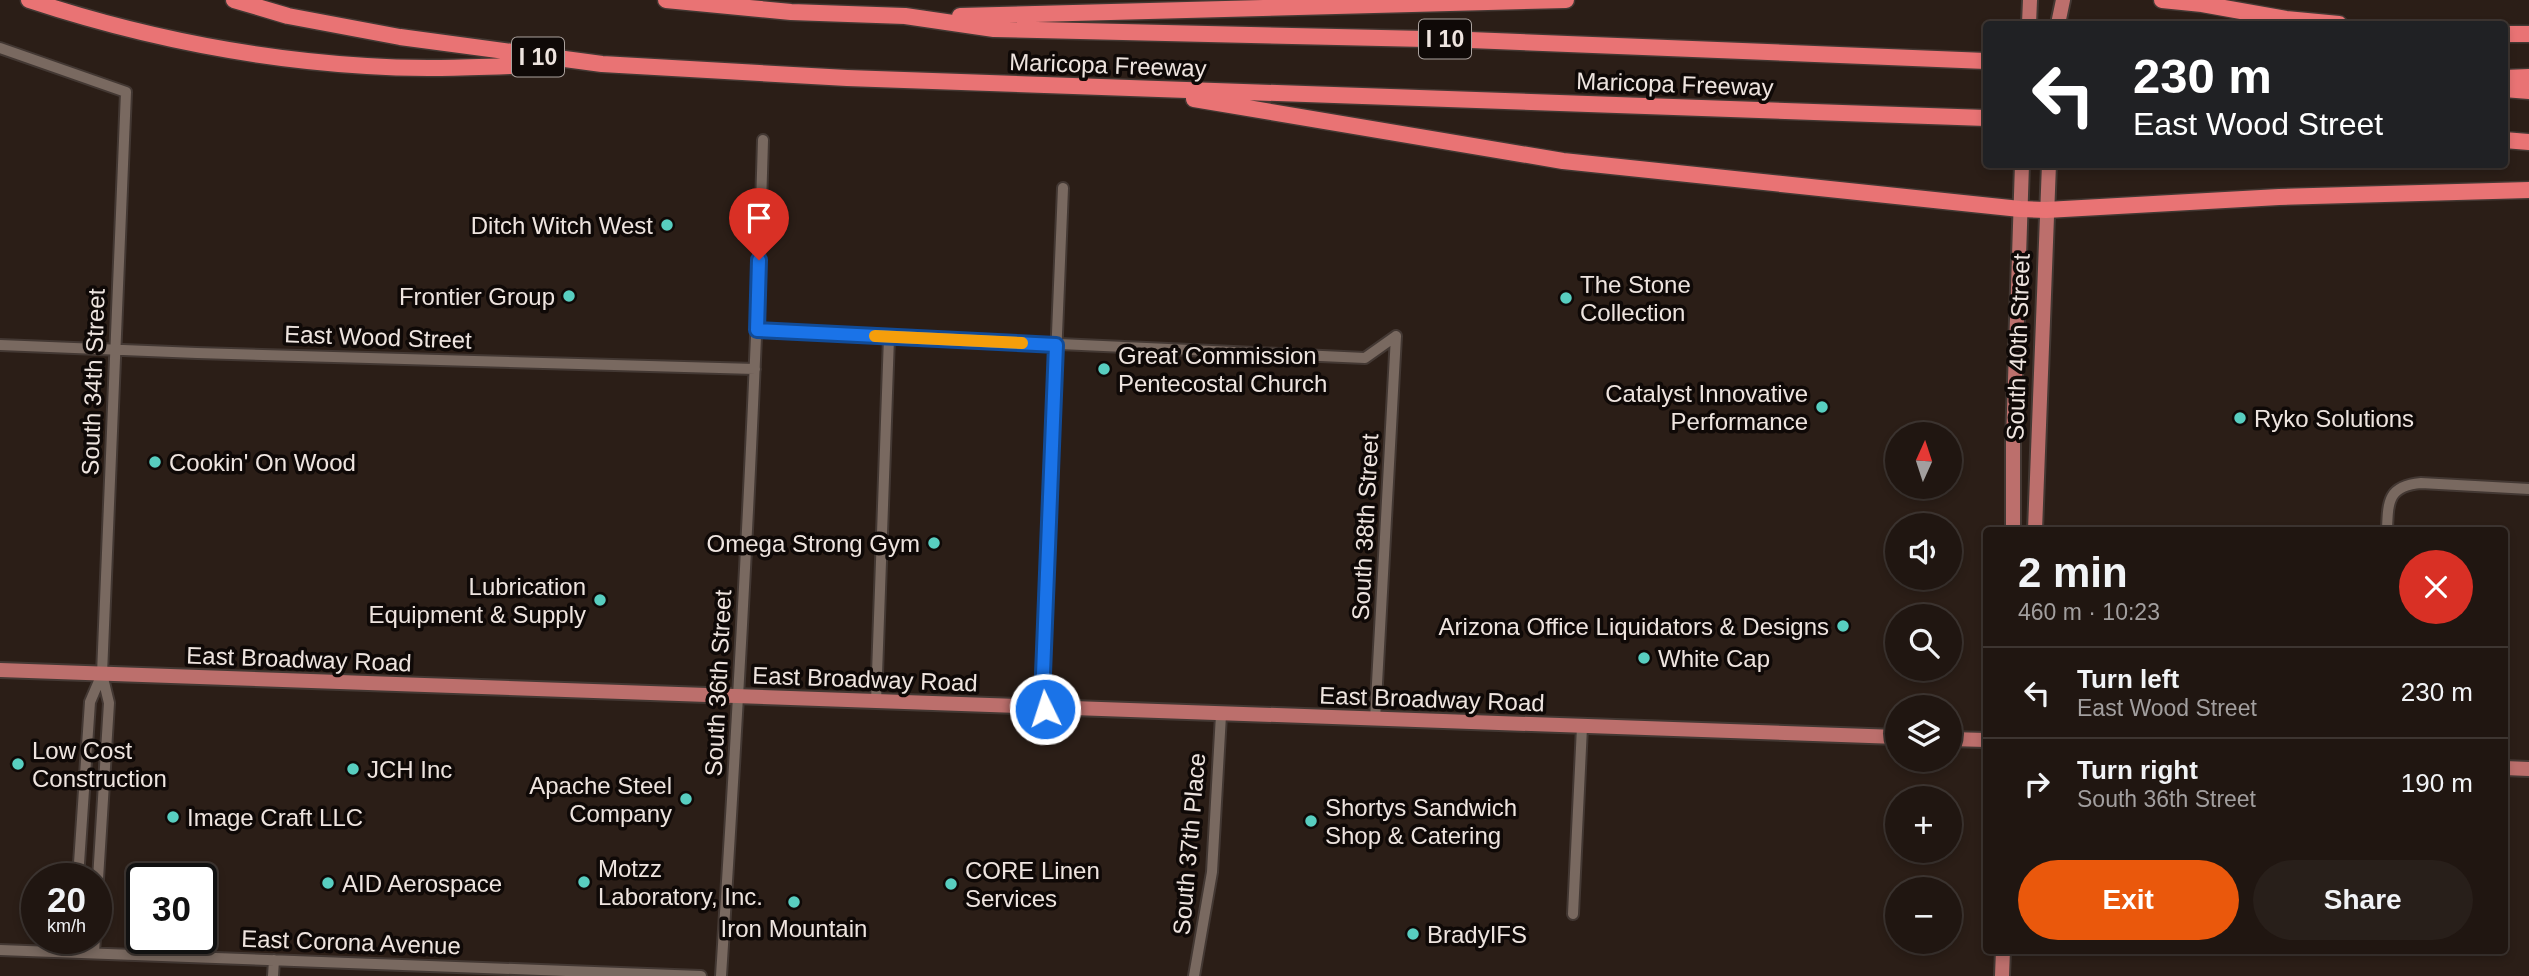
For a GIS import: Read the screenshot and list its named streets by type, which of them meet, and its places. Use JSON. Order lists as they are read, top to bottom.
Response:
{
  "streets": {
    "highway": ["I 10", "Maricopa Freeway"],
    "main road": ["South 40th Street", "East Broadway Road"],
    "street": [
      "East Wood Street",
      "South 34th Street",
      "South 38th Street",
      "South 36th Street",
      "South 37th Place",
      "East Corona Avenue"
    ]
  },
  "crossings": [
    ["East Wood Street", "South 34th Street"],
    ["East Wood Street", "South 36th Street"],
    ["South 34th Street", "East Broadway Road"],
    ["South 38th Street", "East Broadway Road"],
    ["East Broadway Road", "South 36th Street"],
    ["East Broadway Road", "South 37th Place"]
  ],
  "places": [
    "Ditch Witch West",
    "Frontier Group",
    "The Stone Collection",
    "Great Commission Pentecostal Church",
    "Catalyst Innovative Performance",
    "Ryko Solutions",
    "Cookin' On Wood",
    "Omega Strong Gym",
    "Lubrication Equipment & Supply",
    "Arizona Office Liquidators & Designs",
    "White Cap",
    "Low Cost Construction",
    "JCH Inc",
    "Apache Steel Company",
    "Image Craft LLC",
    "Shortys Sandwich Shop & Catering",
    "Motzz Laboratory, Inc.",
    "AID Aerospace",
    "CORE Linen Services",
    "Iron Mountain",
    "BradyIFS"
  ],
  "north": "top",
  "page": {
    "turn": ["230 m", "East Wood Street"],
    "map_buttons": ["+", "−"],
    "heading": ["2 min", "460 m · 10:23"],
    "list": [
      {
        "name": "Turn left",
        "note": "East Wood Street",
        "value": "230 m"
      },
      {
        "name": "Turn right",
        "note": "South 36th Street",
        "value": "190 m"
      }
    ],
    "buttons": ["Exit", "Share"],
    "speed": "20 km/h",
    "limit": "30"
  }
}
